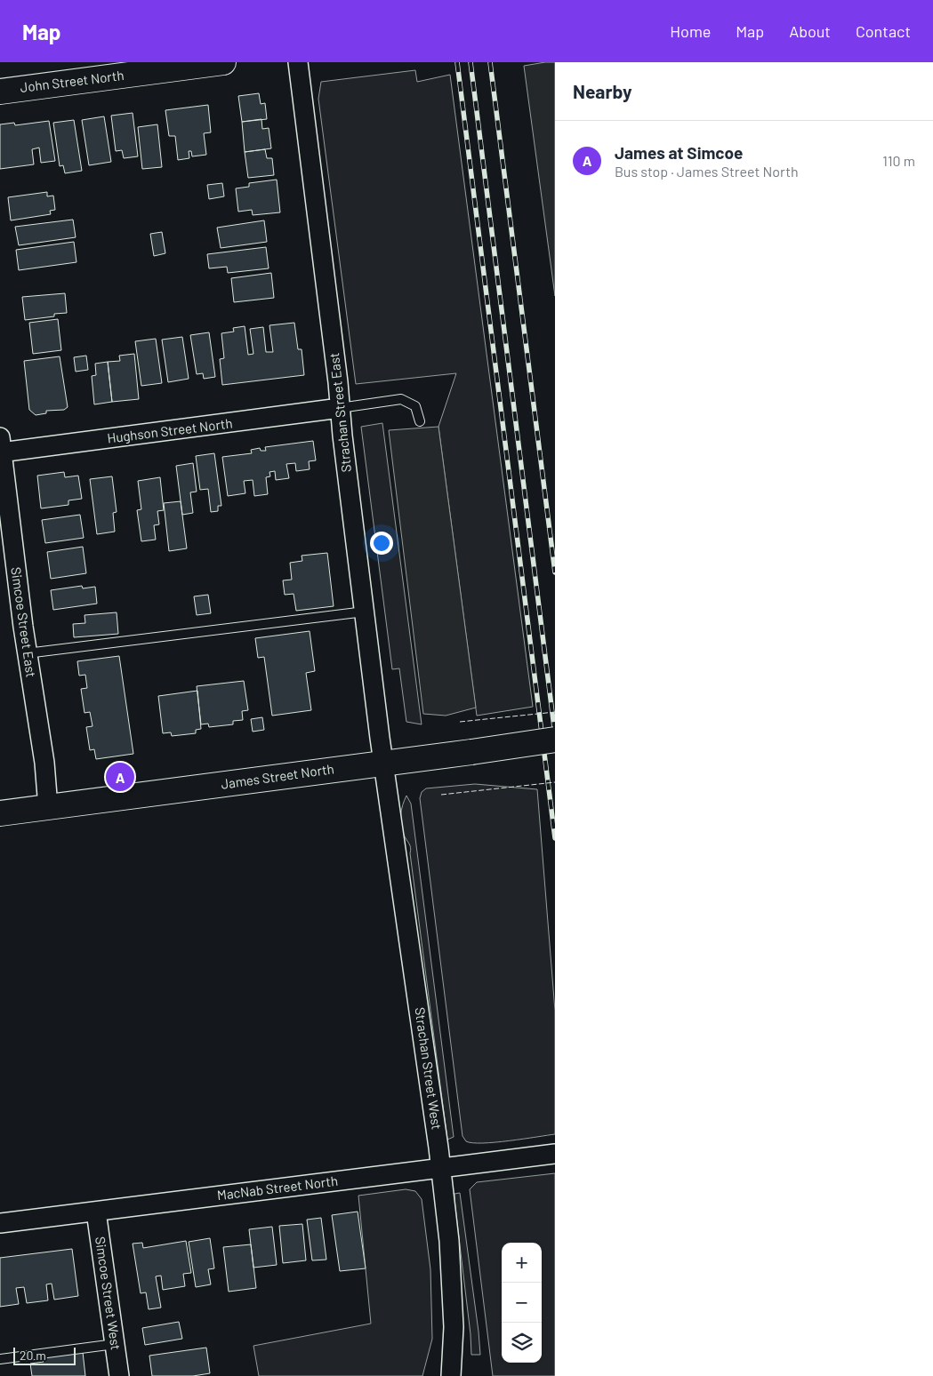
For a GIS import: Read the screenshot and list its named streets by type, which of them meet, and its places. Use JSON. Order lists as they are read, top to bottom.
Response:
{
  "streets": {
    "main road": ["John Street North", "James Street North"],
    "street": [
      "Strachan Street East",
      "Hughson Street North",
      "Simcoe Street East",
      "Strachan Street West",
      "MacNab Street North",
      "Simcoe Street West"
    ]
  },
  "crossings": [
    ["Strachan Street East", "Hughson Street North"],
    ["Strachan Street East", "James Street North"],
    ["Strachan Street East", "Strachan Street West"],
    ["Hughson Street North", "Simcoe Street East"],
    ["Simcoe Street East", "James Street North"],
    ["James Street North", "Strachan Street West"],
    ["Strachan Street West", "MacNab Street North"],
    ["MacNab Street North", "Simcoe Street West"]
  ],
  "scale_bar": "20 m",
  "page": {
    "header": "Map",
    "nav": [
      "Home",
      "Map",
      "About",
      "Contact"
    ],
    "heading": "Nearby",
    "list": [
      {
        "mark": "A",
        "name": "James at Simcoe",
        "note": "Bus stop · James Street North",
        "value": "110 m"
      }
    ],
    "pins": "A",
    "map_buttons": ["+", "−"],
    "scale": "20 m"
  }
}
